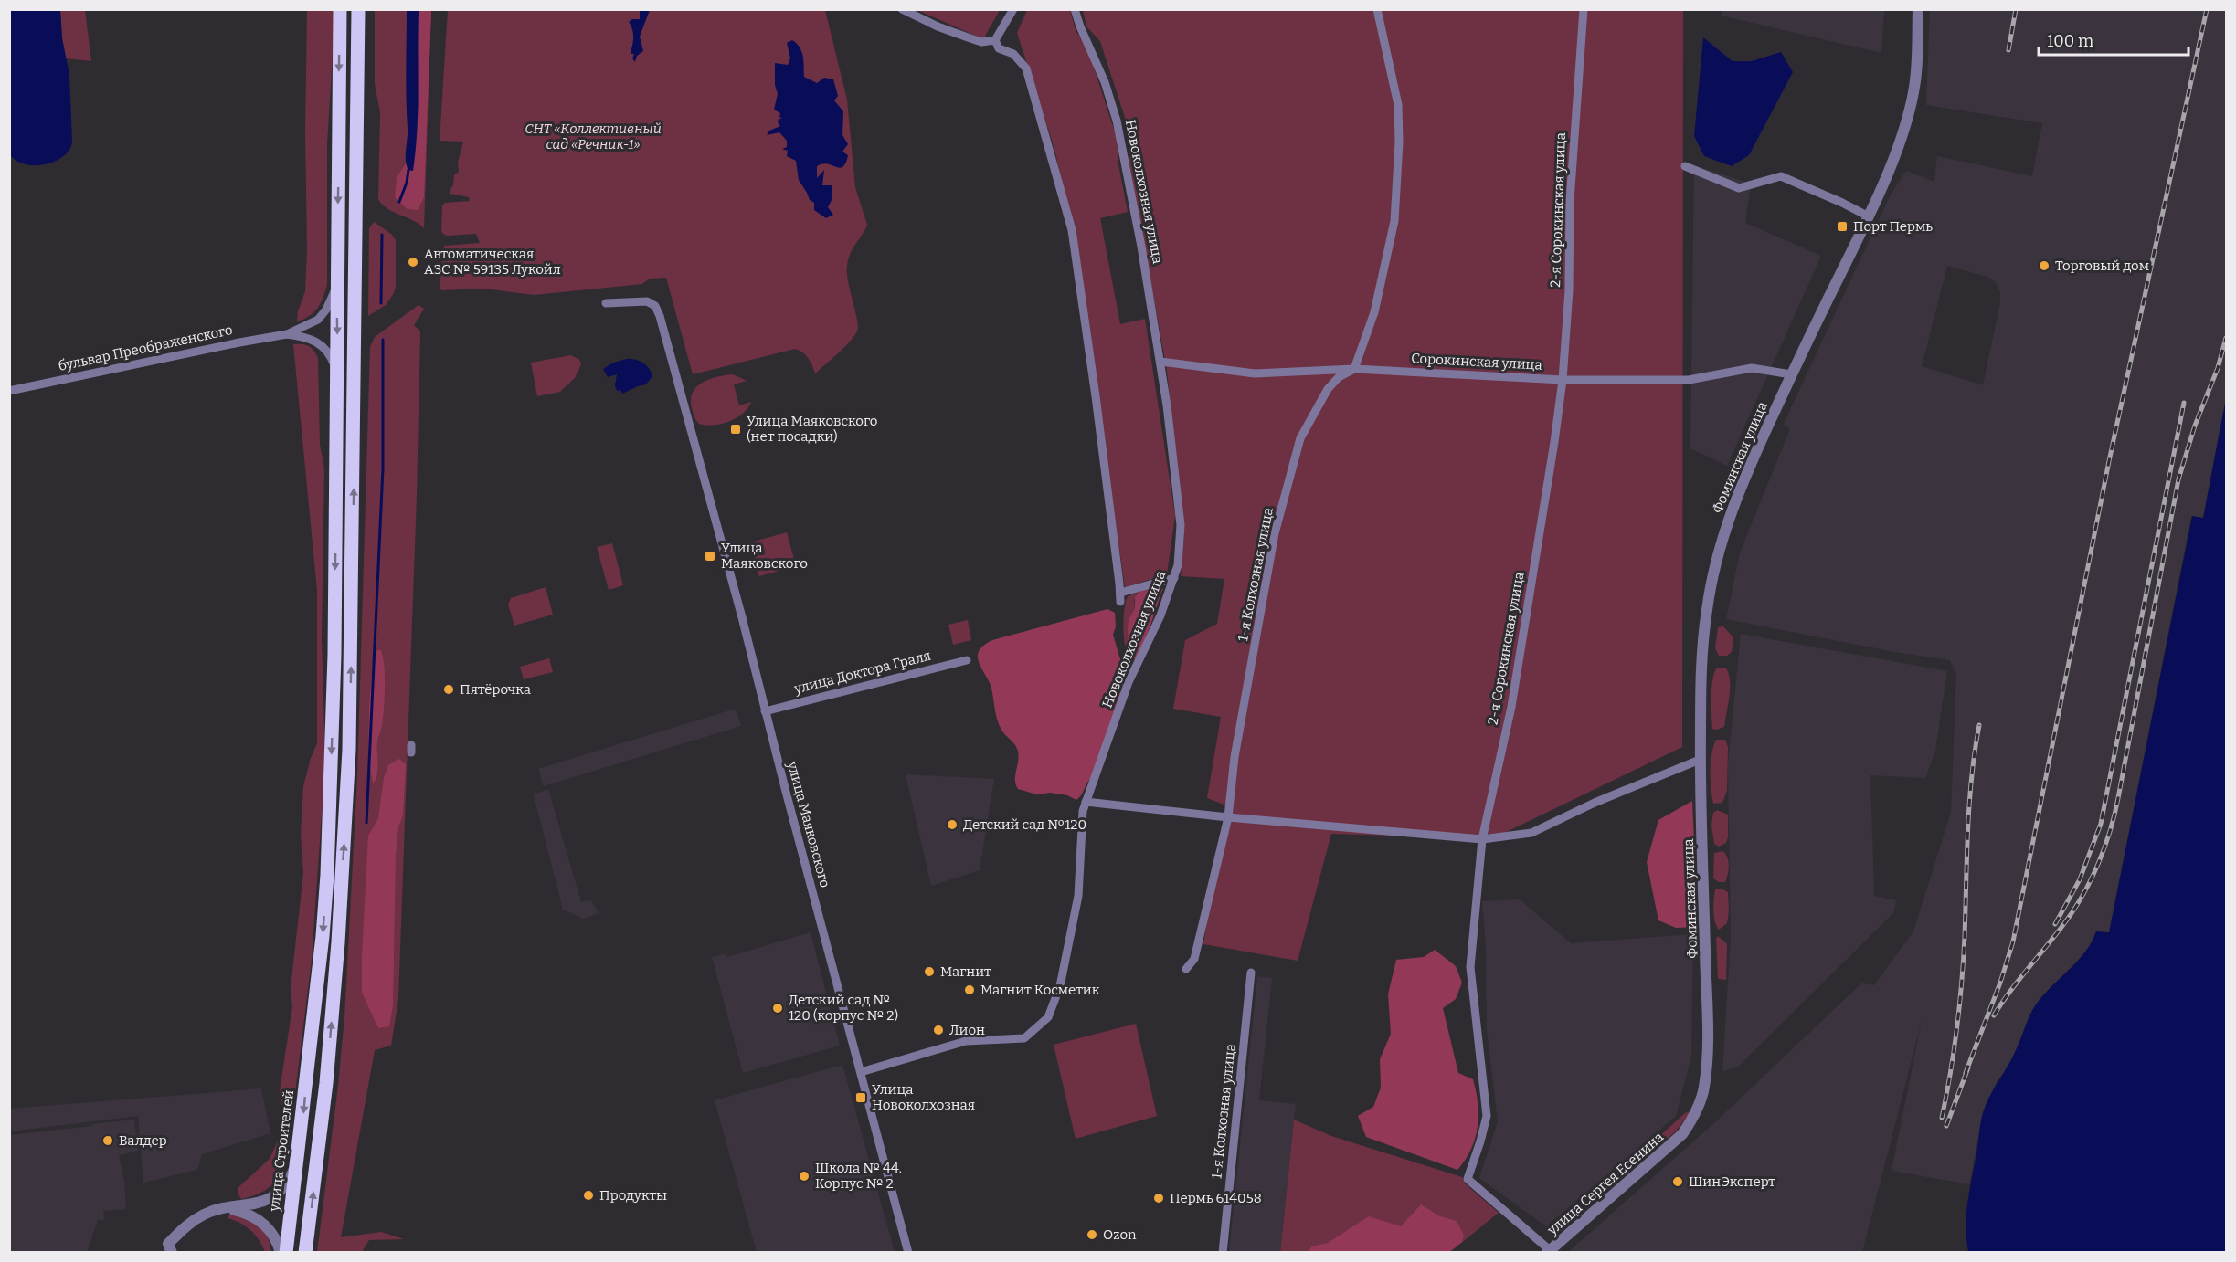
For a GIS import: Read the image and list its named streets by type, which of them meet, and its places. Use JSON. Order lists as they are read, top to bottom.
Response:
{
  "streets": {
    "main road": ["улица Строителей"],
    "street": [
      "Новоколхозная улица",
      "2-я Сорокинская улица",
      "бульвар Преображенского",
      "Сорокинская улица",
      "Фоминская улица",
      "1-я Колхозная улица",
      "улица Доктора Граля",
      "улица Маяковского",
      "улица Сергея Есенина"
    ]
  },
  "crossings": [
    ["Новоколхозная улица", "Сорокинская улица"],
    ["Новоколхозная улица", "улица Маяковского"],
    ["2-я Сорокинская улица", "Сорокинская улица"],
    ["2-я Сорокинская улица", "улица Сергея Есенина"],
    ["Сорокинская улица", "Фоминская улица"],
    ["Сорокинская улица", "1-я Колхозная улица"],
    ["Фоминская улица", "улица Сергея Есенина"],
    ["улица Доктора Граля", "улица Маяковского"]
  ],
  "parks": ["СНТ «Коллективный сад «Речник-1»"],
  "places": {
    "transit": [
      "Порт Пермь",
      "Улица Маяковского (нет посадки)",
      "Улица Маяковского",
      "Улица Новоколхозная"
    ],
    "other": [
      "Автоматическая АЗС № 59135 Лукойл",
      "Торговый дом",
      "Пятёрочка",
      "Детский сад №120",
      "Магнит",
      "Магнит Косметик",
      "Детский сад № 120 (корпус № 2)",
      "Лион",
      "Валдер",
      "Школа № 44. Корпус № 2",
      "ШинЭксперт",
      "Продукты",
      "Пермь 614058",
      "Ozon"
    ]
  },
  "scale_bar": "100 m"
}
